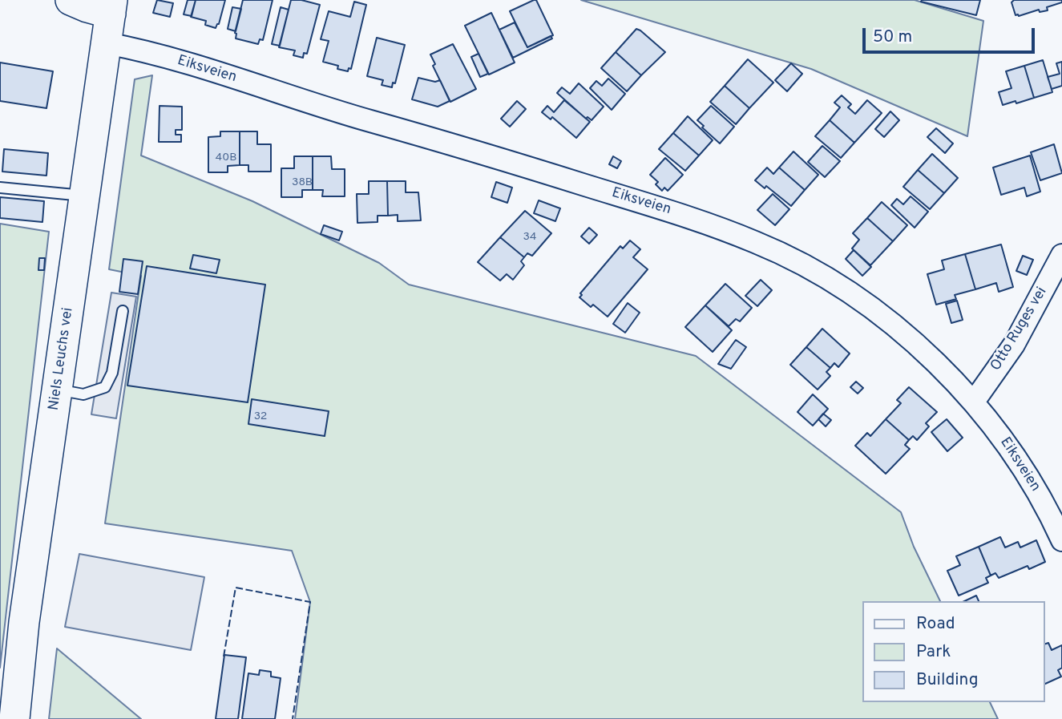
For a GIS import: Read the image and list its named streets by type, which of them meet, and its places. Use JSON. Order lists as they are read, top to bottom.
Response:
{
  "streets": {
    "street": ["Eiksveien", "Otto Ruges vei", "Niels Leuchs vei"]
  },
  "crossings": [
    ["Eiksveien", "Otto Ruges vei"],
    ["Eiksveien", "Niels Leuchs vei"]
  ],
  "house_numbers": [
    "40B",
    "38B",
    "34",
    "32"
  ],
  "legend": ["Road", "Park", "Building"],
  "scale_bar": "50 m"
}
